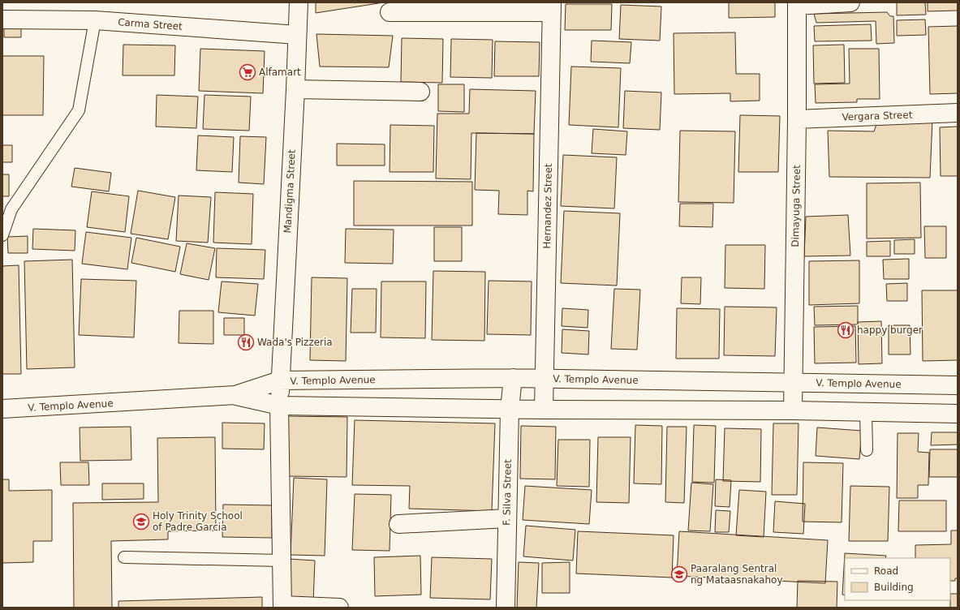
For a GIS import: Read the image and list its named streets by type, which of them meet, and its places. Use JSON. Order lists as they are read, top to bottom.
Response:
{
  "streets": {
    "street": [
      "Carma Street",
      "Vergara Street",
      "Mandigma Street",
      "Hernandez Street",
      "Dimayuga Street",
      "V. Templo Avenue",
      "F. Silva Street"
    ]
  },
  "crossings": [
    ["Carma Street", "Mandigma Street"],
    ["Vergara Street", "Dimayuga Street"],
    ["Mandigma Street", "V. Templo Avenue"],
    ["Hernandez Street", "V. Templo Avenue"],
    ["Dimayuga Street", "V. Templo Avenue"],
    ["V. Templo Avenue", "F. Silva Street"]
  ],
  "places": {
    "supermarket": ["Alfamart"],
    "restaurant": ["happy burger", "Wada's Pizzeria"],
    "school or university": ["Holy Trinity School of Padre Garcia", "Paaralang Sentral ng Mataasnakahoy"]
  },
  "legend": ["Road", "Building"]
}
